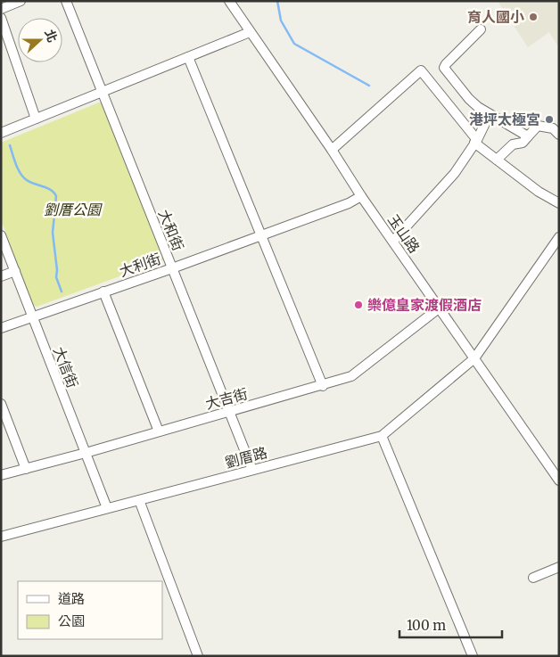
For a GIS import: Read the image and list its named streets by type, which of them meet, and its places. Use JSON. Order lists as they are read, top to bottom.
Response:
{
  "streets": {
    "street": [
      "大和街",
      "玉山路",
      "大利街",
      "大信街",
      "大吉街",
      "劉厝路"
    ]
  },
  "crossings": [
    ["大和街", "大利街"],
    ["大和街", "大吉街"],
    ["大和街", "劉厝路"],
    ["玉山路", "大利街"],
    ["玉山路", "大吉街"],
    ["玉山路", "劉厝路"],
    ["大利街", "大信街"],
    ["大信街", "大吉街"],
    ["大信街", "劉厝路"]
  ],
  "parks": ["劉厝公園"],
  "places": ["育人國小", "港坪太極宮", "樂億皇家渡假酒店"],
  "legend": ["道路", "公園"],
  "scale_bar": "100 m",
  "north": "right"
}
